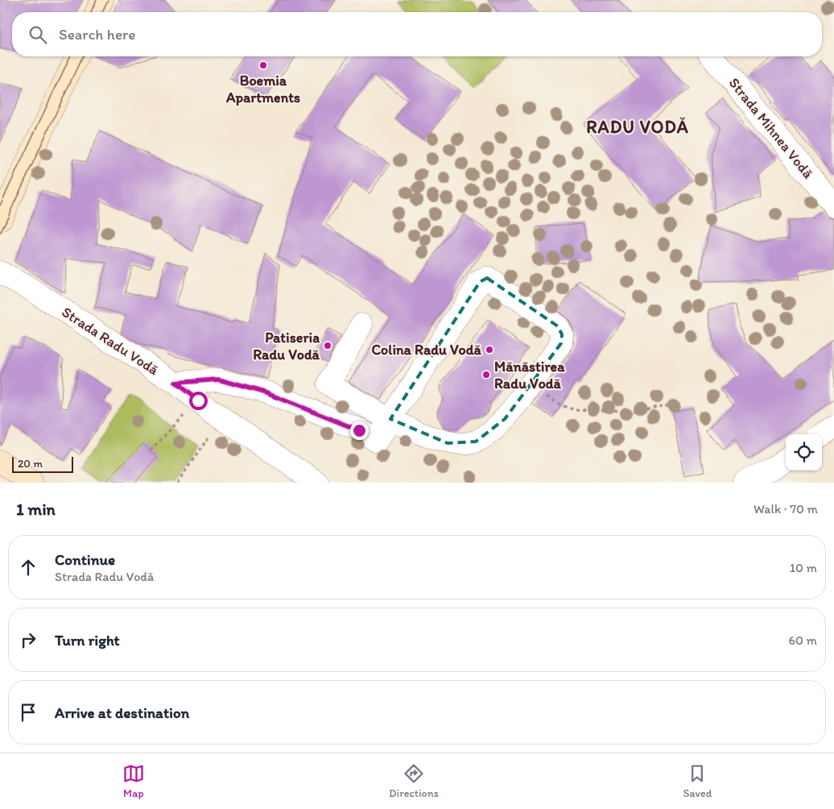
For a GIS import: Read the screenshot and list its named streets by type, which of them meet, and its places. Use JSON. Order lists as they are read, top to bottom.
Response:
{
  "streets": {
    "street": ["Strada Mihnea Vodă", "Strada Radu Vodă"]
  },
  "districts": ["RADU VODĂ"],
  "places": [
    "Boemia Apartments",
    "Patiseria Radu Vodă",
    "Colina Radu Vodă",
    "Mănăstirea Radu Vodă"
  ],
  "scale_bar": "20 m",
  "page": {
    "search": "Search here",
    "scale": "20 m",
    "heading": ["1 min", "Walk · 70 m"],
    "list": [
      ["Continue", "Strada Radu Vodă", "10 m"],
      ["Turn right", "60 m"],
      "Arrive at destination"
    ],
    "nav": ["Map", "Directions", "Saved"]
  }
}
